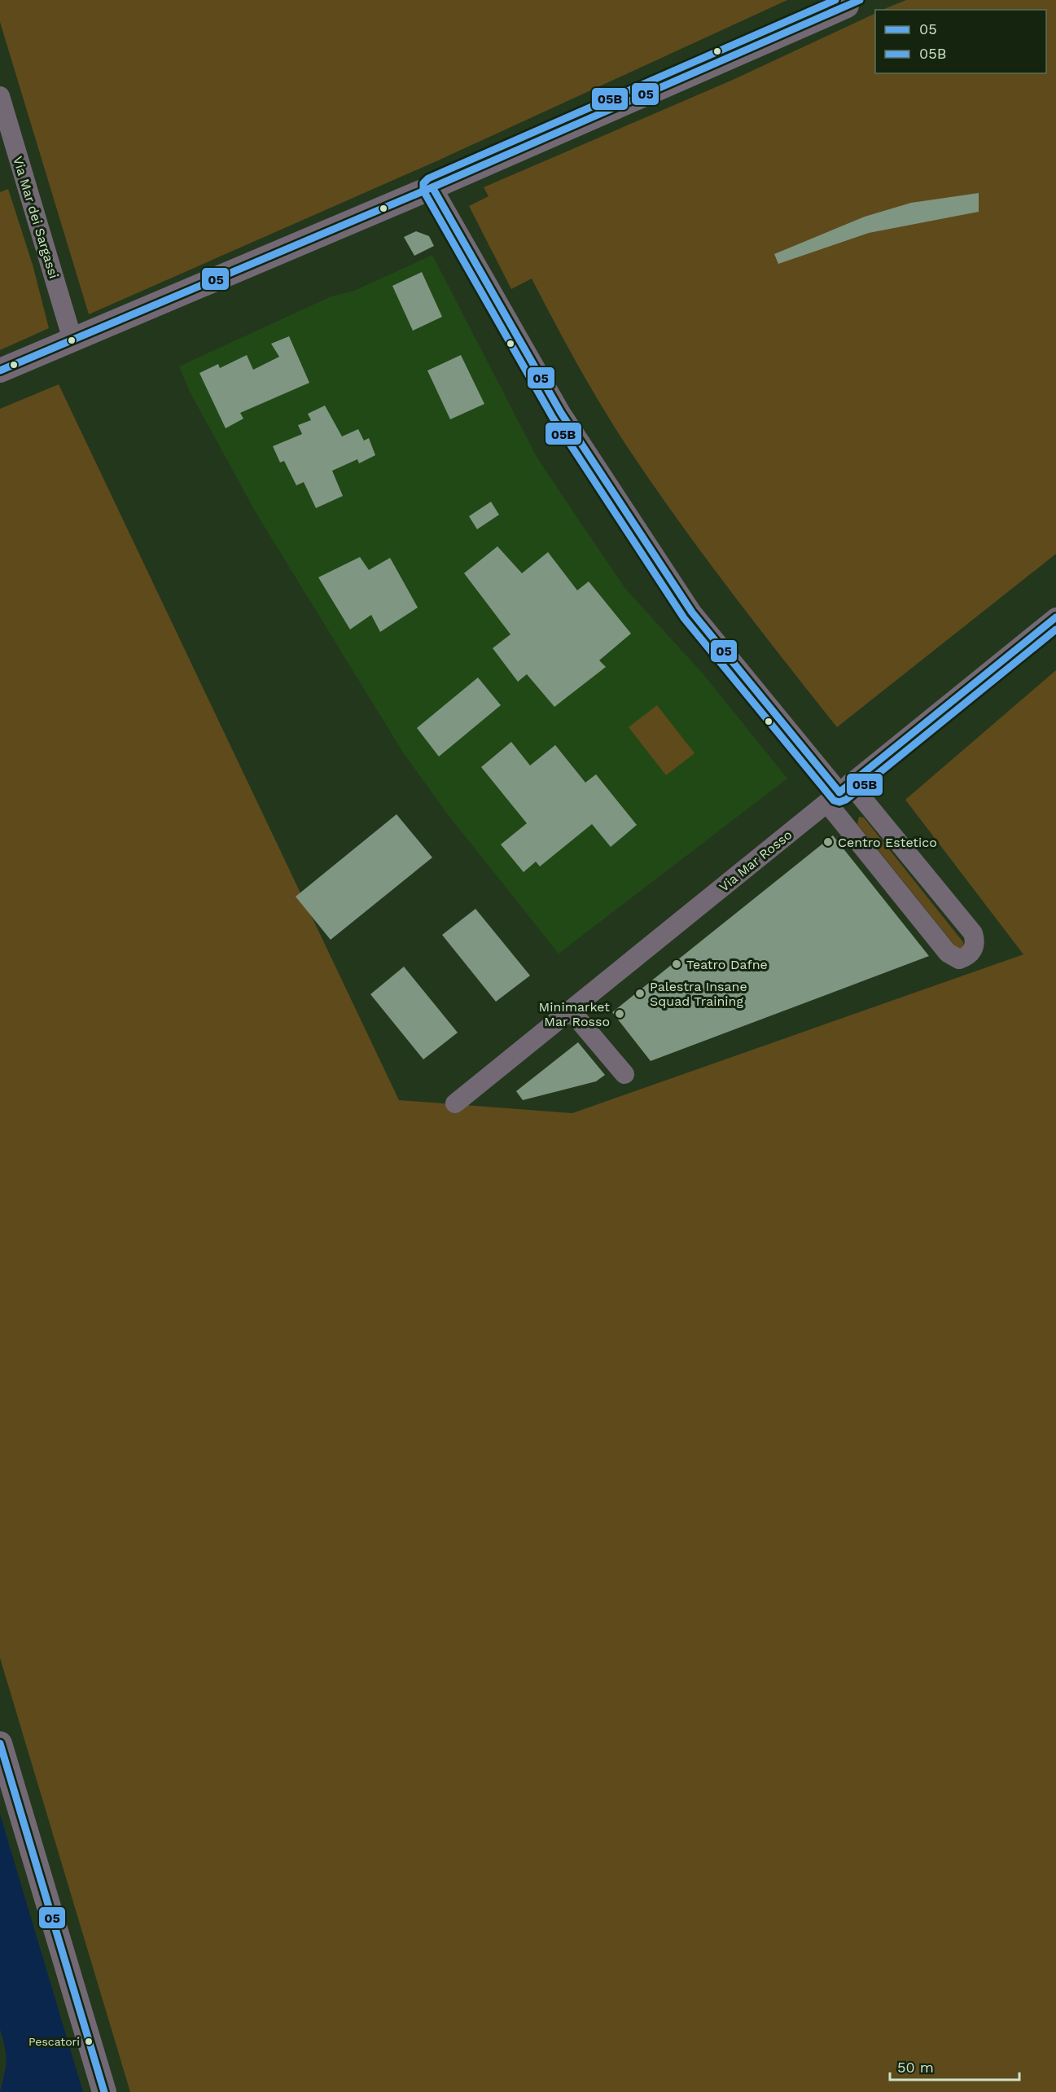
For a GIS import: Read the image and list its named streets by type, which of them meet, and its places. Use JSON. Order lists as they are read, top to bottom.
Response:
{
  "streets": {
    "street": ["Via Mar dei Sargassi", "Via Mar Rosso"]
  },
  "places": [
    "Centro Estetico",
    "Teatro Dafne",
    "Palestra Insane Squad Training",
    "Minimarket Mar Rosso",
    "Pescatori"
  ],
  "lines": ["transit line 05", "transit line 05B"],
  "legend": ["05", "05B"],
  "scale_bar": "50 m"
}
